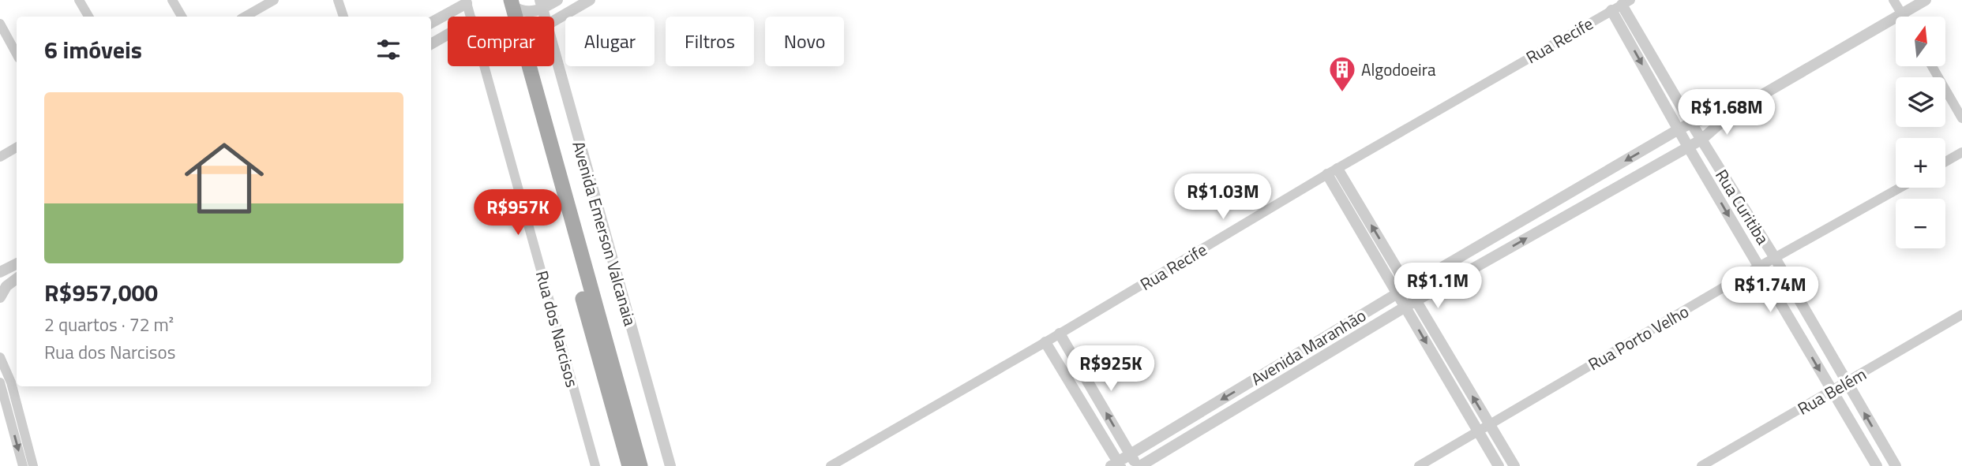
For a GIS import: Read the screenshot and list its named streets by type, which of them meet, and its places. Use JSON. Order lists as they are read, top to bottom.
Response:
{
  "streets": {
    "street": [
      "Rua Recife",
      "Rua Curitiba",
      "Avenida Emerson Valcanaia",
      "Rua dos Narcisos",
      "Rua Porto Velho",
      "Avenida Maranhão",
      "Rua Belém"
    ]
  },
  "crossings": [
    ["Rua Recife", "Rua Curitiba"],
    ["Rua Curitiba", "Rua Porto Velho"],
    ["Rua Curitiba", "Avenida Maranhão"],
    ["Rua Curitiba", "Rua Belém"]
  ],
  "places": {
    "building": ["Algodoeira"]
  },
  "north": "top",
  "page": {
    "map_buttons": ["+", "−"],
    "chip": [
      "Comprar",
      "Alugar",
      "Filtros",
      "Novo"
    ],
    "heading": "6 imóveis",
    "list": [
      {
        "name": "R$957,000",
        "note": "2 quartos · 72 m² · Rua dos Narcisos"
      }
    ],
    "price": [
      "R$1.68M",
      "R$1.03M",
      "R$957K",
      "R$1.1M",
      "R$1.74M",
      "R$925K"
    ]
  }
}
